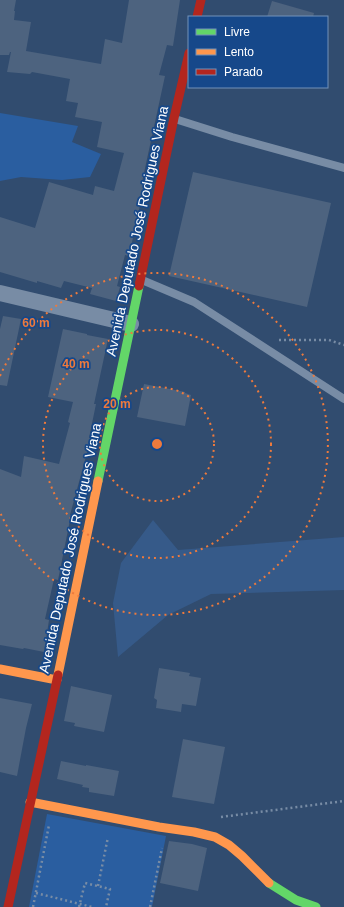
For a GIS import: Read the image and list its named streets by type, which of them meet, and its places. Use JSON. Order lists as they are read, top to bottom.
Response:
{
  "streets": {
    "street": ["Avenida Deputado José Rodrigues Viana"]
  },
  "legend": ["Livre", "Lento", "Parado"],
  "rings": ["60 m", "40 m", "20 m"]
}
